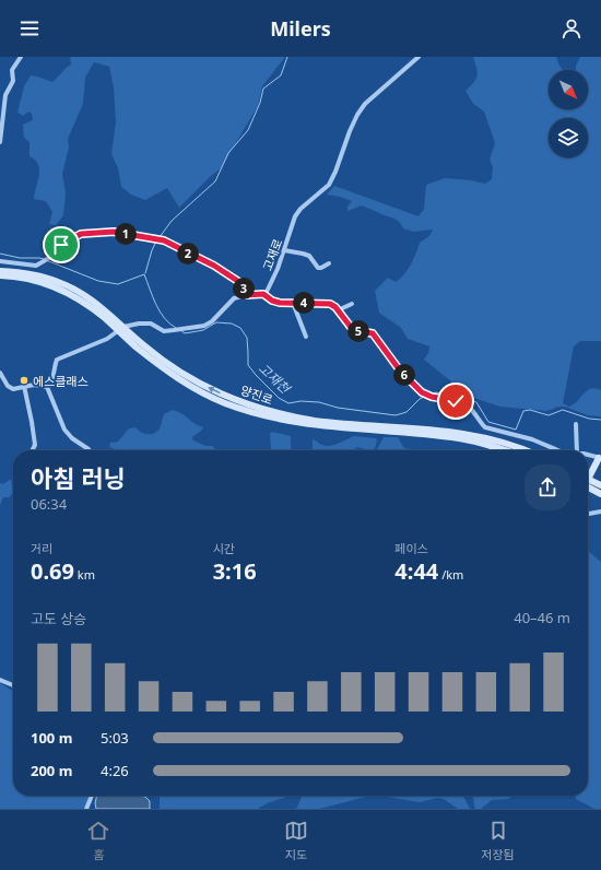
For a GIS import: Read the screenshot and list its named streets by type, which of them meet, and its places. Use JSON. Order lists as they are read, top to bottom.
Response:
{
  "streets": {
    "main road": ["양진로"],
    "street": ["고재로"]
  },
  "water": ["고재천"],
  "places": ["에스클래스"],
  "north": "bottom right",
  "page": {
    "header": "Milers",
    "pins": [
      "1",
      "2",
      "3",
      "4",
      "5",
      "6"
    ],
    "heading": ["아침 러닝", "06:34"],
    "stats": [
      ["거리", "0.69 km"],
      ["시간", "3:16"],
      ["페이스", "4:44 /km"]
    ],
    "chart": ["고도 상승", "40–46 m"],
    "list": [
      {
        "name": "100 m",
        "note": "5:03"
      },
      {
        "name": "200 m",
        "note": "4:26"
      }
    ],
    "tabs": ["홈", "지도", "저장됨"]
  }
}
